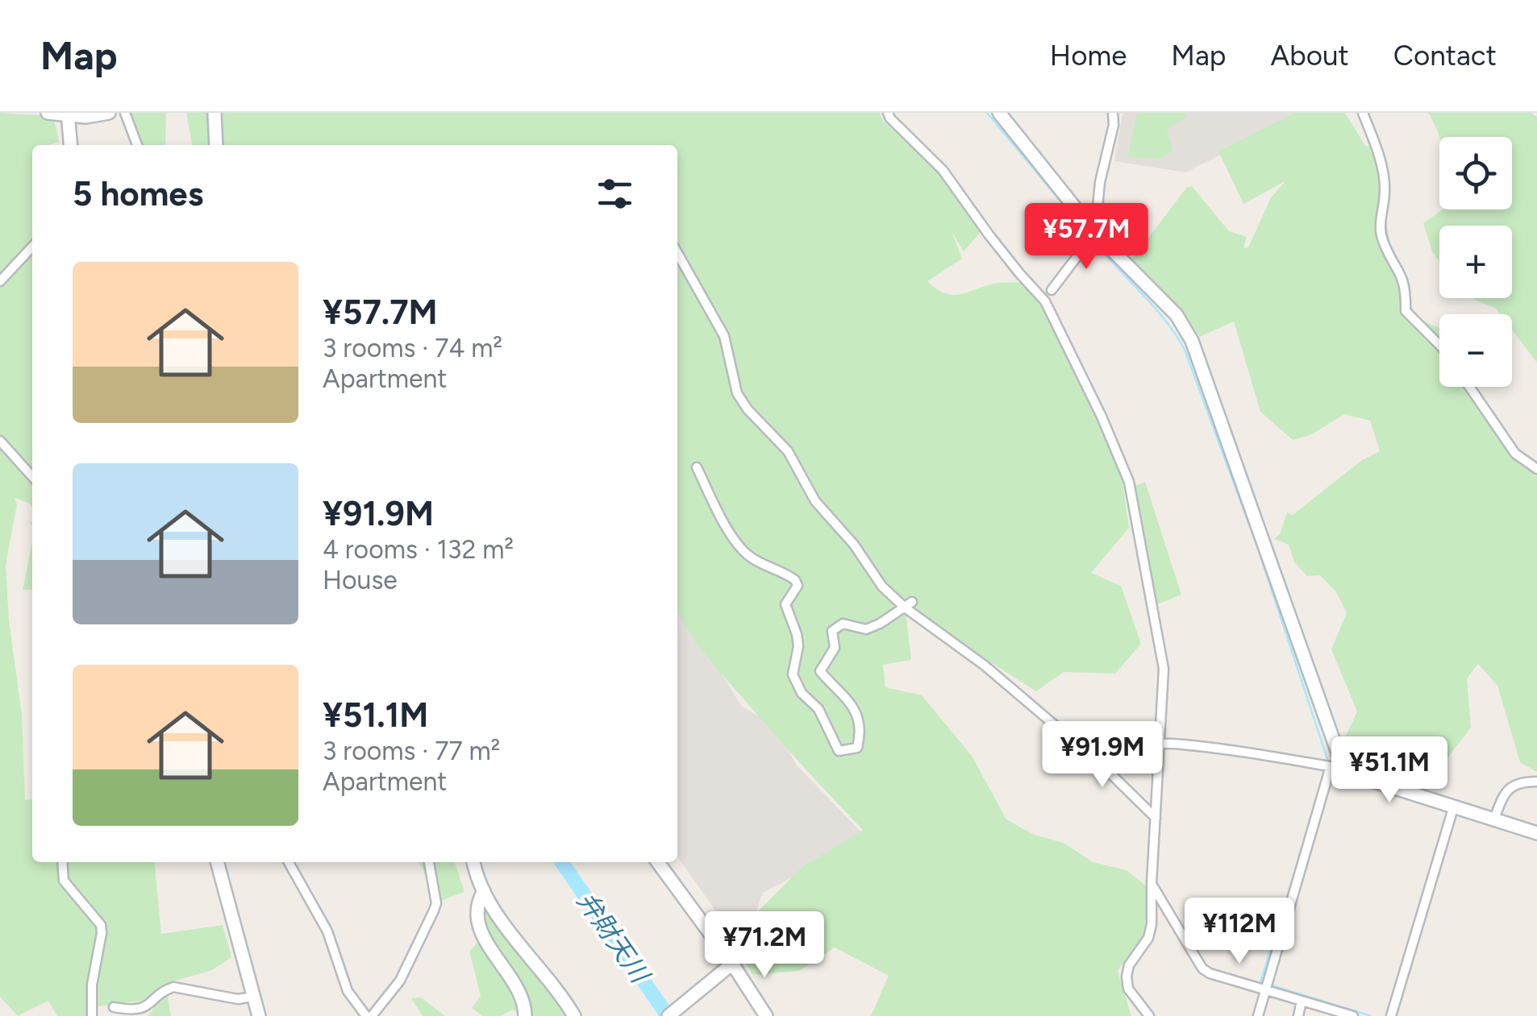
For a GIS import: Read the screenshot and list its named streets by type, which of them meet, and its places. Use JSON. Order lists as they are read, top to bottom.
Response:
{
  "water": ["弁財天川"],
  "page": {
    "header": "Map",
    "nav": [
      "Home",
      "Map",
      "About",
      "Contact"
    ],
    "map_buttons": ["+", "−"],
    "heading": "5 homes",
    "price": [
      "¥57.7M",
      "¥91.9M",
      "¥51.1M",
      "¥112M",
      "¥71.2M"
    ],
    "list": [
      {
        "name": "¥57.7M",
        "note": "3 rooms · 74 m² · Apartment"
      },
      {
        "name": "¥91.9M",
        "note": "4 rooms · 132 m² · House"
      },
      {
        "name": "¥51.1M",
        "note": "3 rooms · 77 m² · Apartment"
      }
    ]
  }
}
